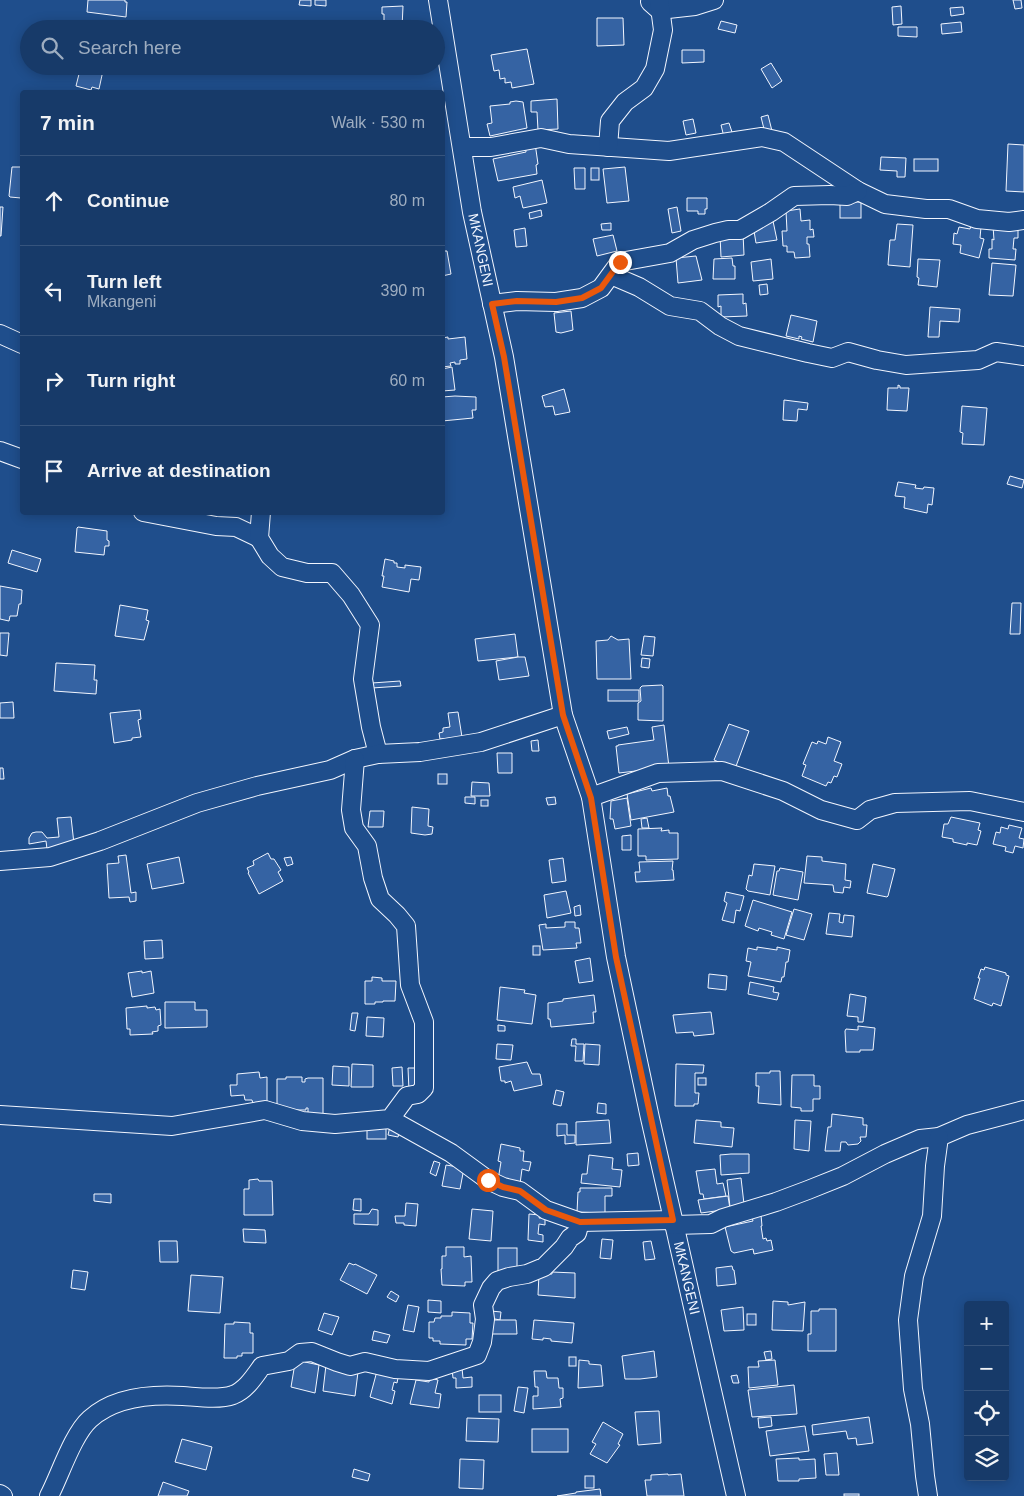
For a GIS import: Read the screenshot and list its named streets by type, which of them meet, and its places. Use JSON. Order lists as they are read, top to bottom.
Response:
{
  "streets": {
    "street": ["MKANGENI"]
  },
  "page": {
    "search": "Search here",
    "heading": ["7 min", "Walk · 530 m"],
    "list": [
      ["Continue", "80 m"],
      ["Turn left", "Mkangeni", "390 m"],
      ["Turn right", "60 m"],
      "Arrive at destination"
    ],
    "map_buttons": ["+", "−"]
  }
}
